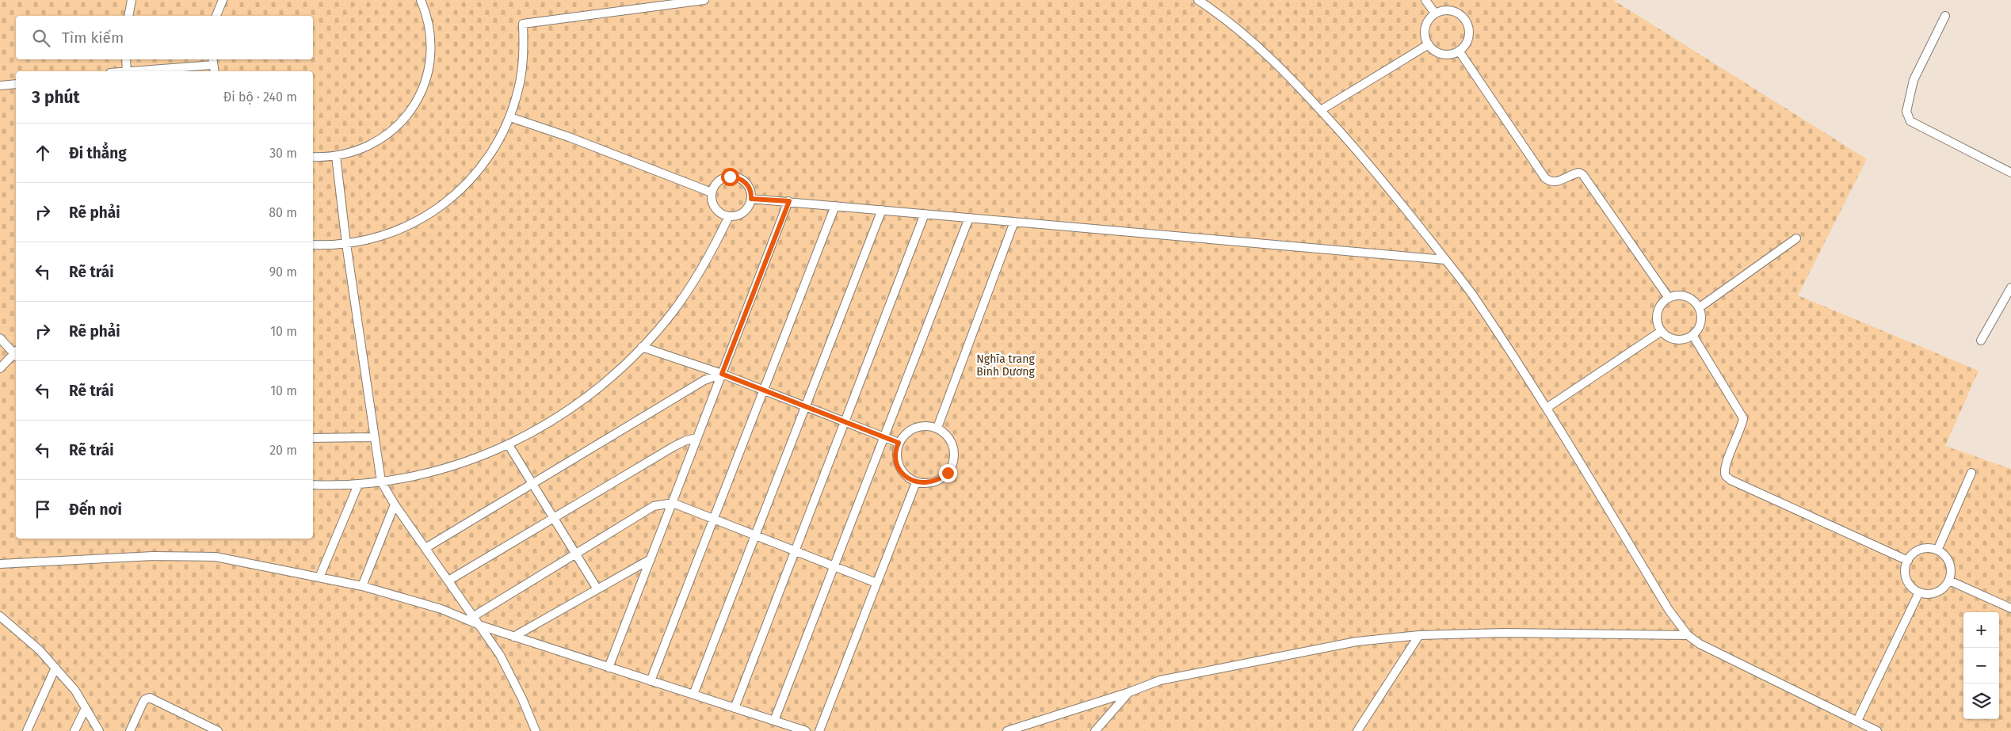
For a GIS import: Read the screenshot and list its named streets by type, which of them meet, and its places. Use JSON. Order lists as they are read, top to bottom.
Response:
{
  "parks": ["Nghĩa trang Bình Dương"],
  "page": {
    "search": "Tìm kiếm",
    "heading": ["3 phút", "Đi bộ · 240 m"],
    "list": [
      ["Đi thẳng", "30 m"],
      ["Rẽ phải", "80 m"],
      ["Rẽ trái", "90 m"],
      ["Rẽ phải", "10 m"],
      ["Rẽ trái", "10 m"],
      ["Rẽ trái", "20 m"],
      "Đến nơi"
    ],
    "map_buttons": ["+", "−"]
  }
}
